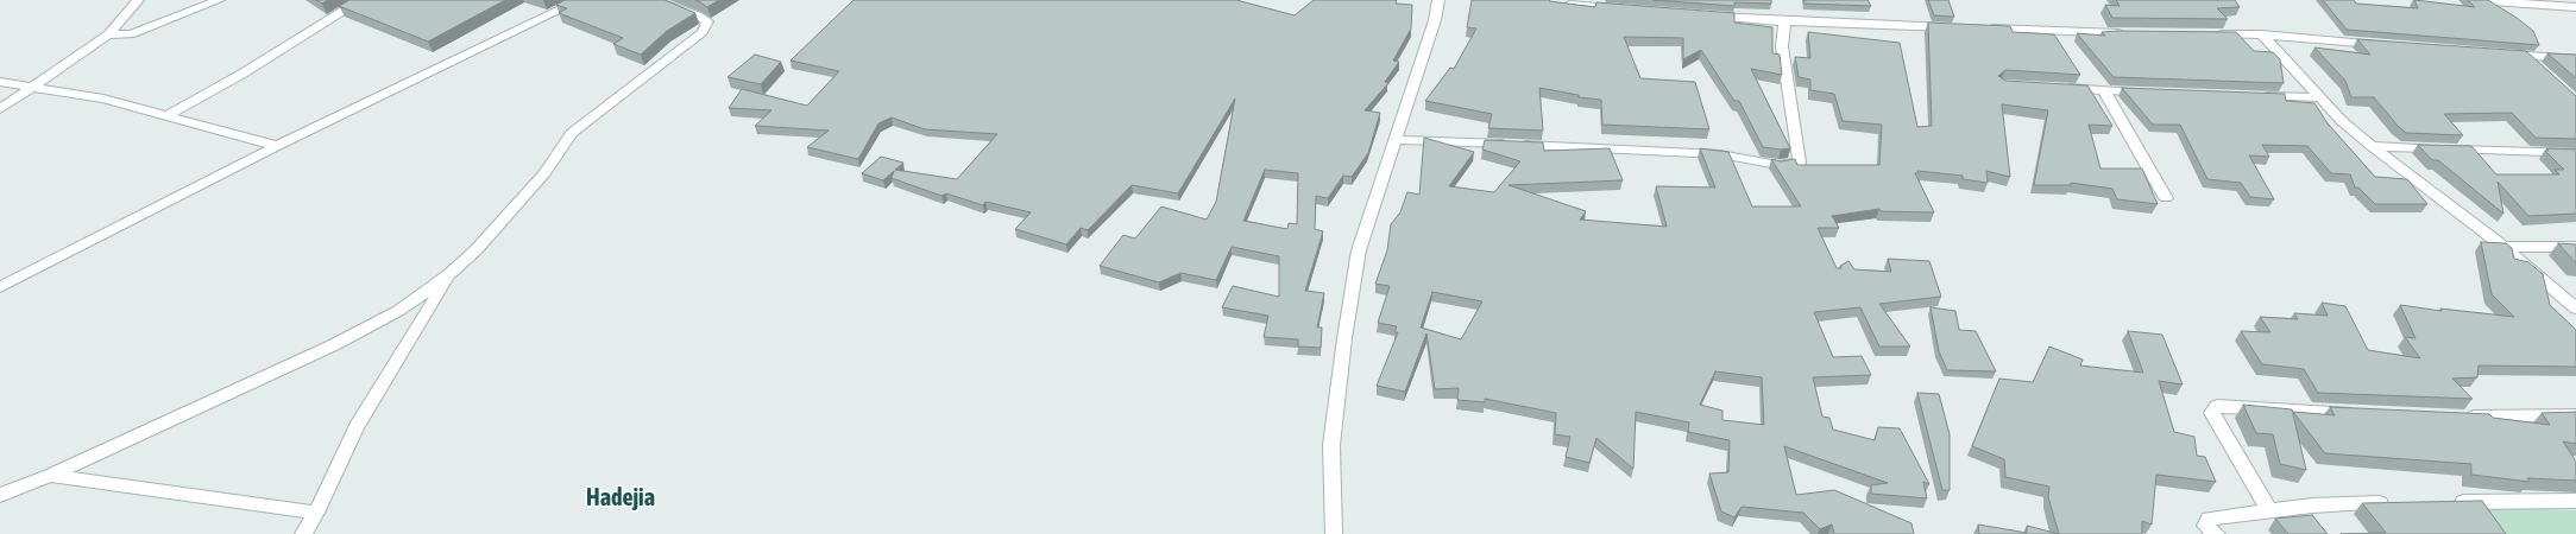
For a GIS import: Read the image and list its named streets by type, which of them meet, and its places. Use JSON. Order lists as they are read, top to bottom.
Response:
{
  "districts": ["Hadejia"]
}
